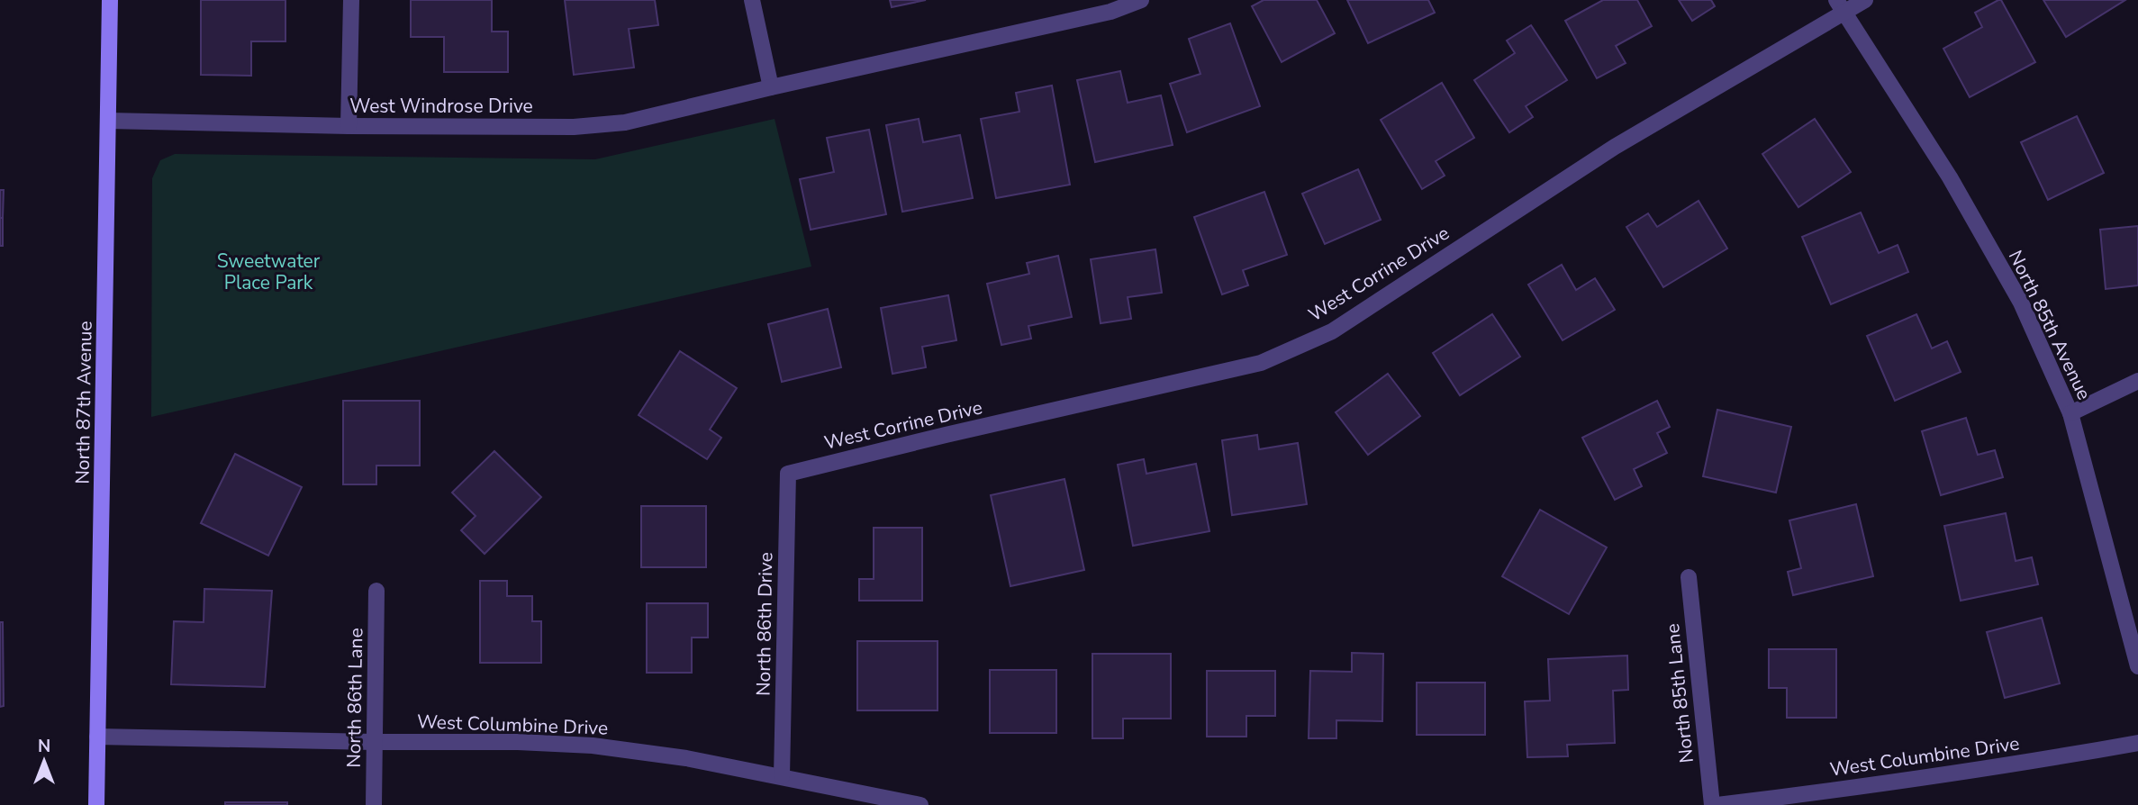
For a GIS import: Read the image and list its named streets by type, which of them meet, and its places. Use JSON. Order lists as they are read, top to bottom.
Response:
{
  "streets": {
    "street": [
      "West Windrose Drive",
      "West Corrine Drive",
      "North 85th Avenue",
      "North 87th Avenue",
      "North 86th Drive",
      "North 85th Lane",
      "North 86th Lane",
      "West Columbine Drive"
    ]
  },
  "crossings": [
    ["West Windrose Drive", "North 87th Avenue"],
    ["West Corrine Drive", "North 85th Avenue"],
    ["West Corrine Drive", "North 86th Drive"],
    ["North 87th Avenue", "West Columbine Drive"],
    ["North 86th Drive", "West Columbine Drive"],
    ["North 86th Lane", "West Columbine Drive"]
  ],
  "parks": ["Sweetwater Place Park"],
  "north": "top"
}
